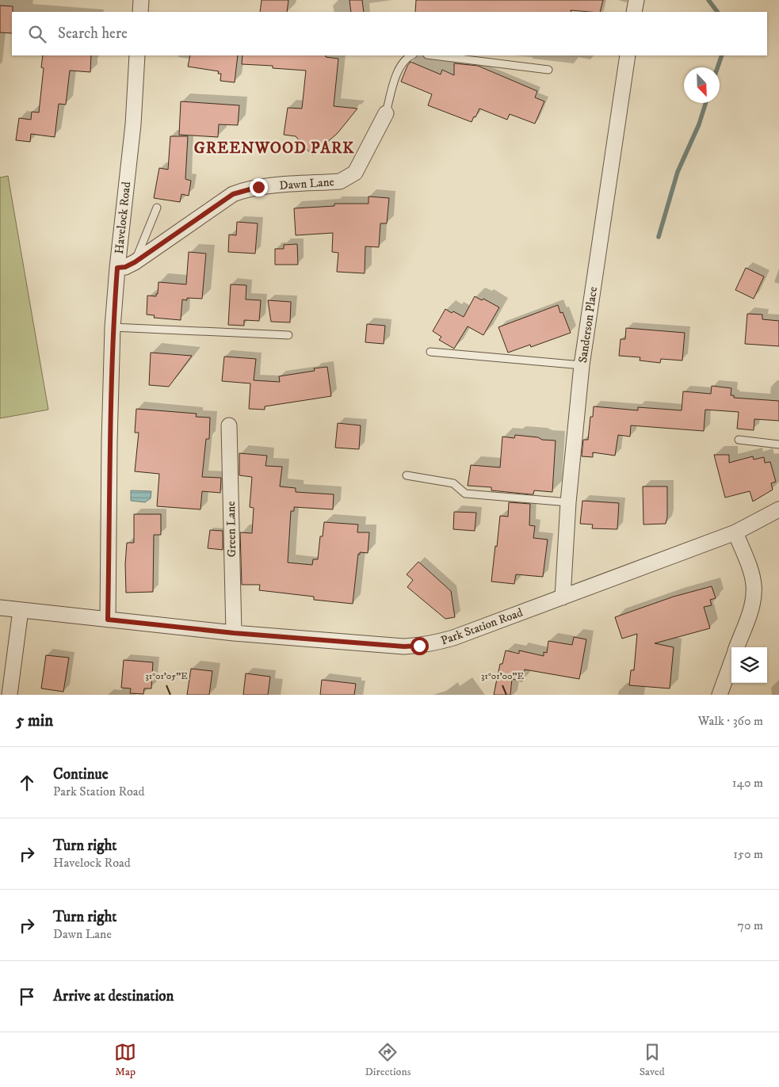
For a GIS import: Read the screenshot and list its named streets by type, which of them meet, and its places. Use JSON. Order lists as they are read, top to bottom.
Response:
{
  "streets": {
    "street": [
      "Dawn Lane",
      "Havelock Road",
      "Sanderson Place",
      "Green Lane",
      "Park Station Road"
    ]
  },
  "crossings": [
    ["Dawn Lane", "Havelock Road"],
    ["Havelock Road", "Park Station Road"],
    ["Sanderson Place", "Park Station Road"],
    ["Green Lane", "Park Station Road"]
  ],
  "districts": ["GREENWOOD PARK"],
  "north": "bottom right",
  "page": {
    "search": "Search here",
    "heading": ["5 min", "Walk · 360 m"],
    "list": [
      ["Continue", "Park Station Road", "140 m"],
      ["Turn right", "Havelock Road", "150 m"],
      ["Turn right", "Dawn Lane", "70 m"],
      "Arrive at destination"
    ],
    "nav": ["Map", "Directions", "Saved"]
  },
  "coordinates": ["31°01'05\"E", "31°01'00\"E"]
}
